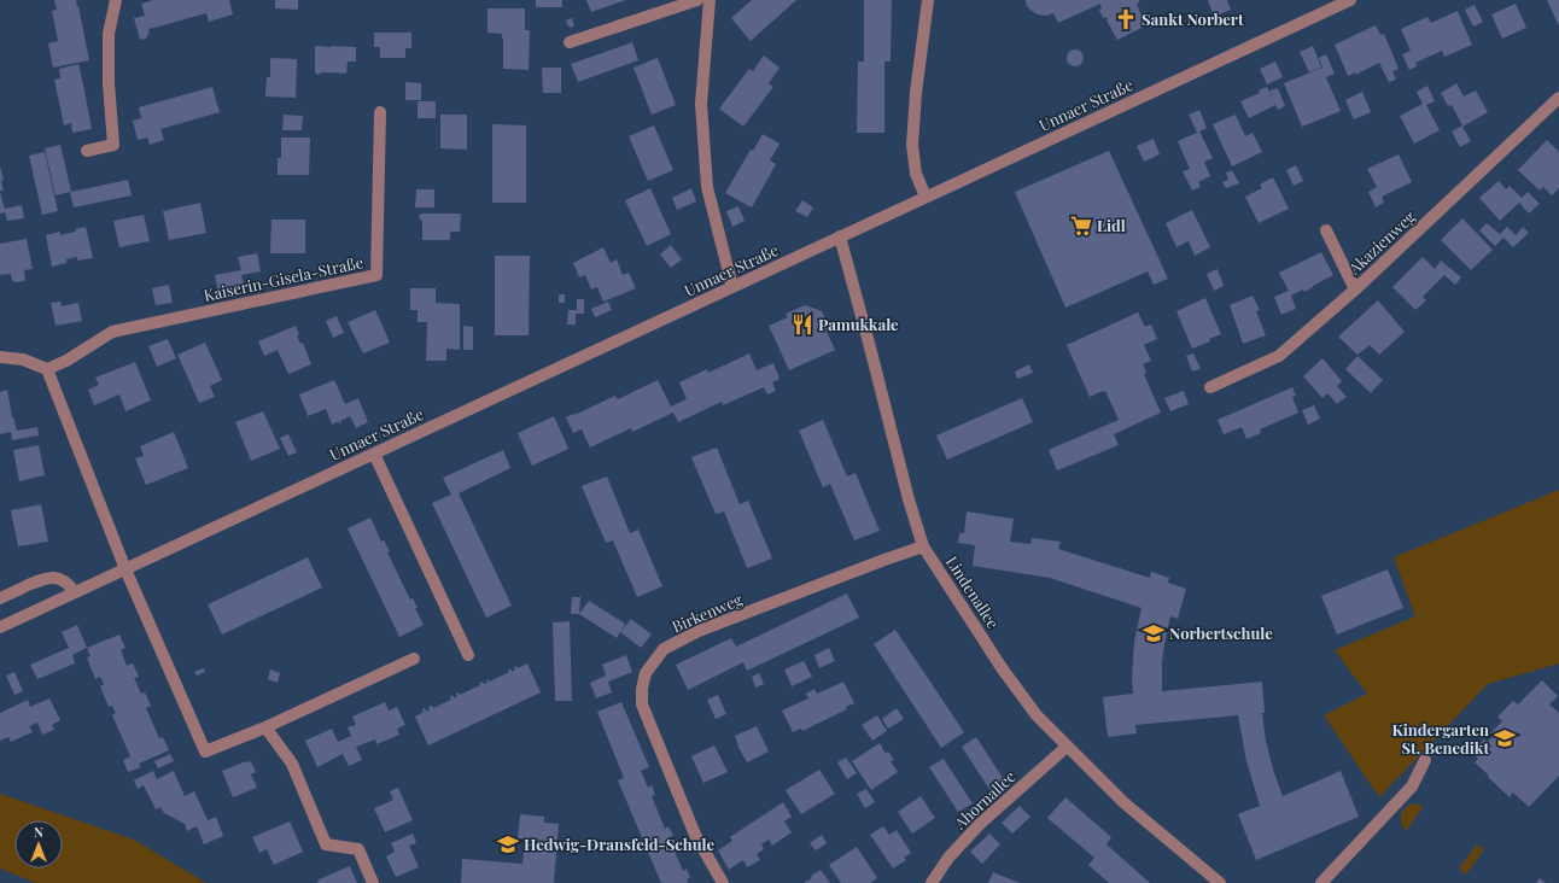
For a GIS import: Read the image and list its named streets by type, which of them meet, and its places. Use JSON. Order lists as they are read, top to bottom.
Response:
{
  "streets": {
    "street": [
      "Unnaer Straße",
      "Akazienweg",
      "Kaiserin-Gisela-Straße",
      "Lindenallee",
      "Birkenweg",
      "Ahornallee"
    ]
  },
  "crossings": [
    ["Unnaer Straße", "Lindenallee"],
    ["Lindenallee", "Birkenweg"],
    ["Lindenallee", "Ahornallee"]
  ],
  "places": {
    "church": ["Sankt Norbert"],
    "supermarket": ["Lidl"],
    "restaurant": ["Pamukkale"],
    "school or university": ["Norbertschule", "Kindergarten St. Benedikt", "Hedwig-Dransfeld-Schule"]
  },
  "north": "top"
}
